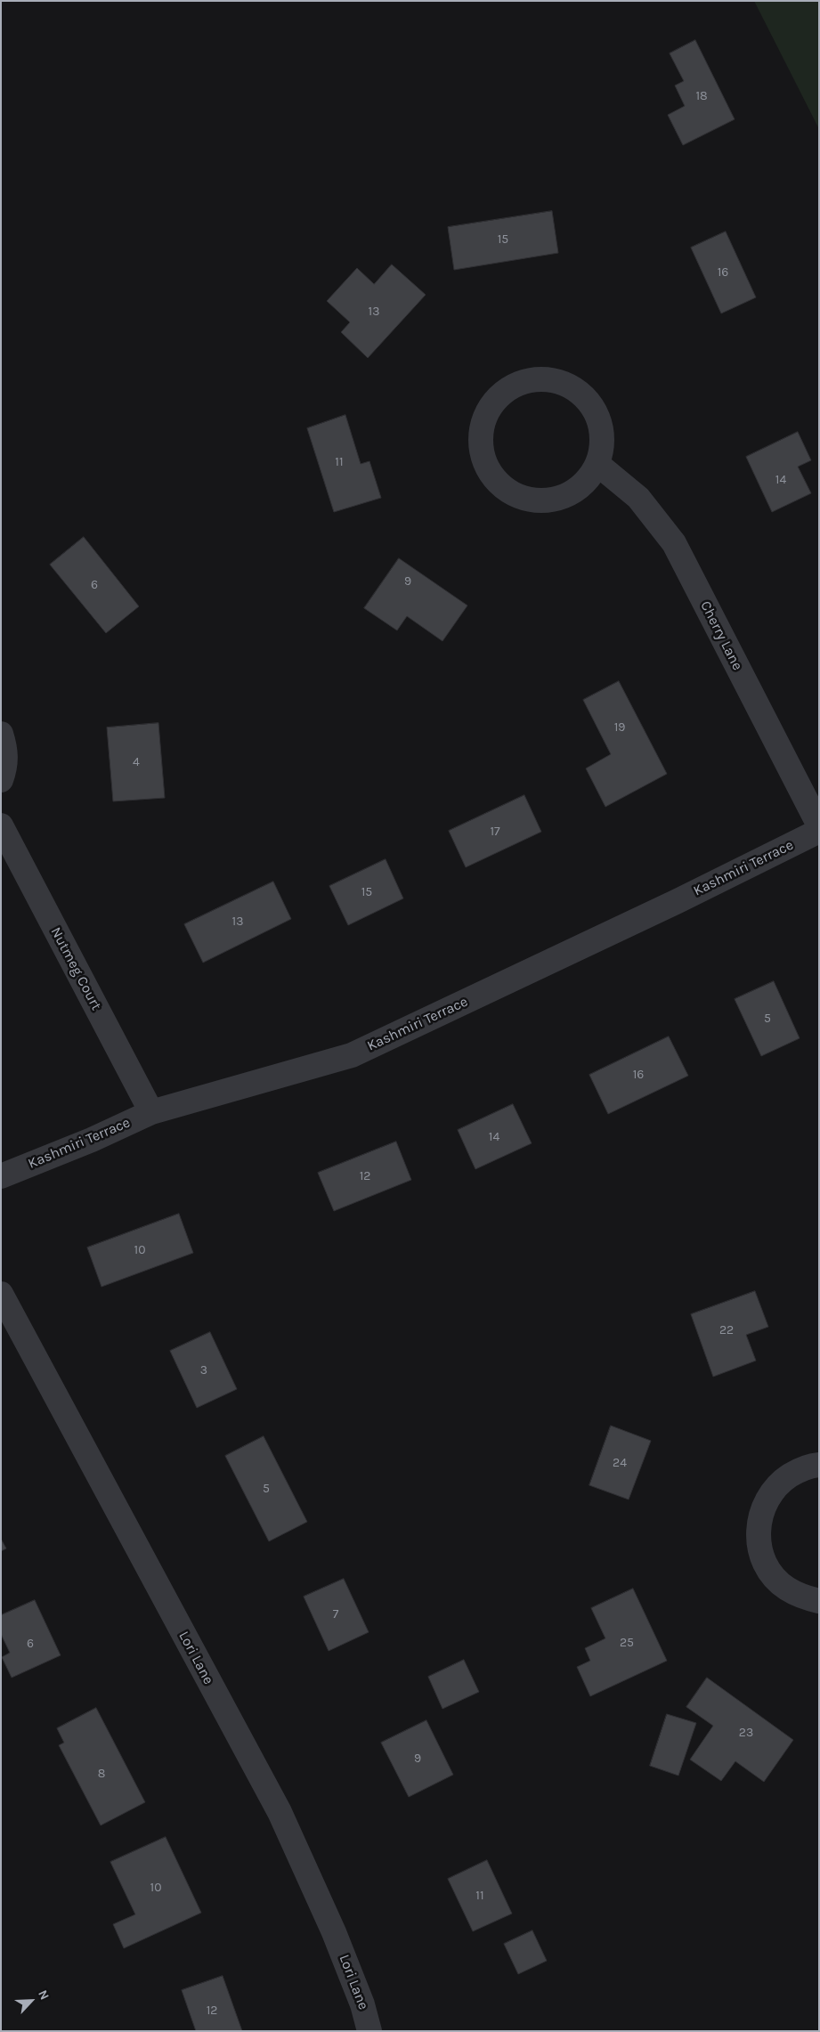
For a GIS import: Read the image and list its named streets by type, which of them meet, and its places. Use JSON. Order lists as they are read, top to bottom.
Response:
{
  "streets": {
    "street": [
      "Cherry Lane",
      "Kashmiri Terrace",
      "Nutmeg Court",
      "Lori Lane"
    ]
  },
  "crossings": [
    ["Kashmiri Terrace", "Nutmeg Court"]
  ],
  "house_numbers": [
    "18",
    "15",
    "16",
    "13",
    "11",
    "14",
    "9",
    "6",
    "19",
    "4",
    "17",
    "15",
    "13",
    "5",
    "16",
    "14",
    "12",
    "10",
    "22",
    "3",
    "24",
    "5",
    "7",
    "25",
    "6",
    "23",
    "9",
    "8",
    "10",
    "11",
    "12"
  ],
  "north": "top right"
}
